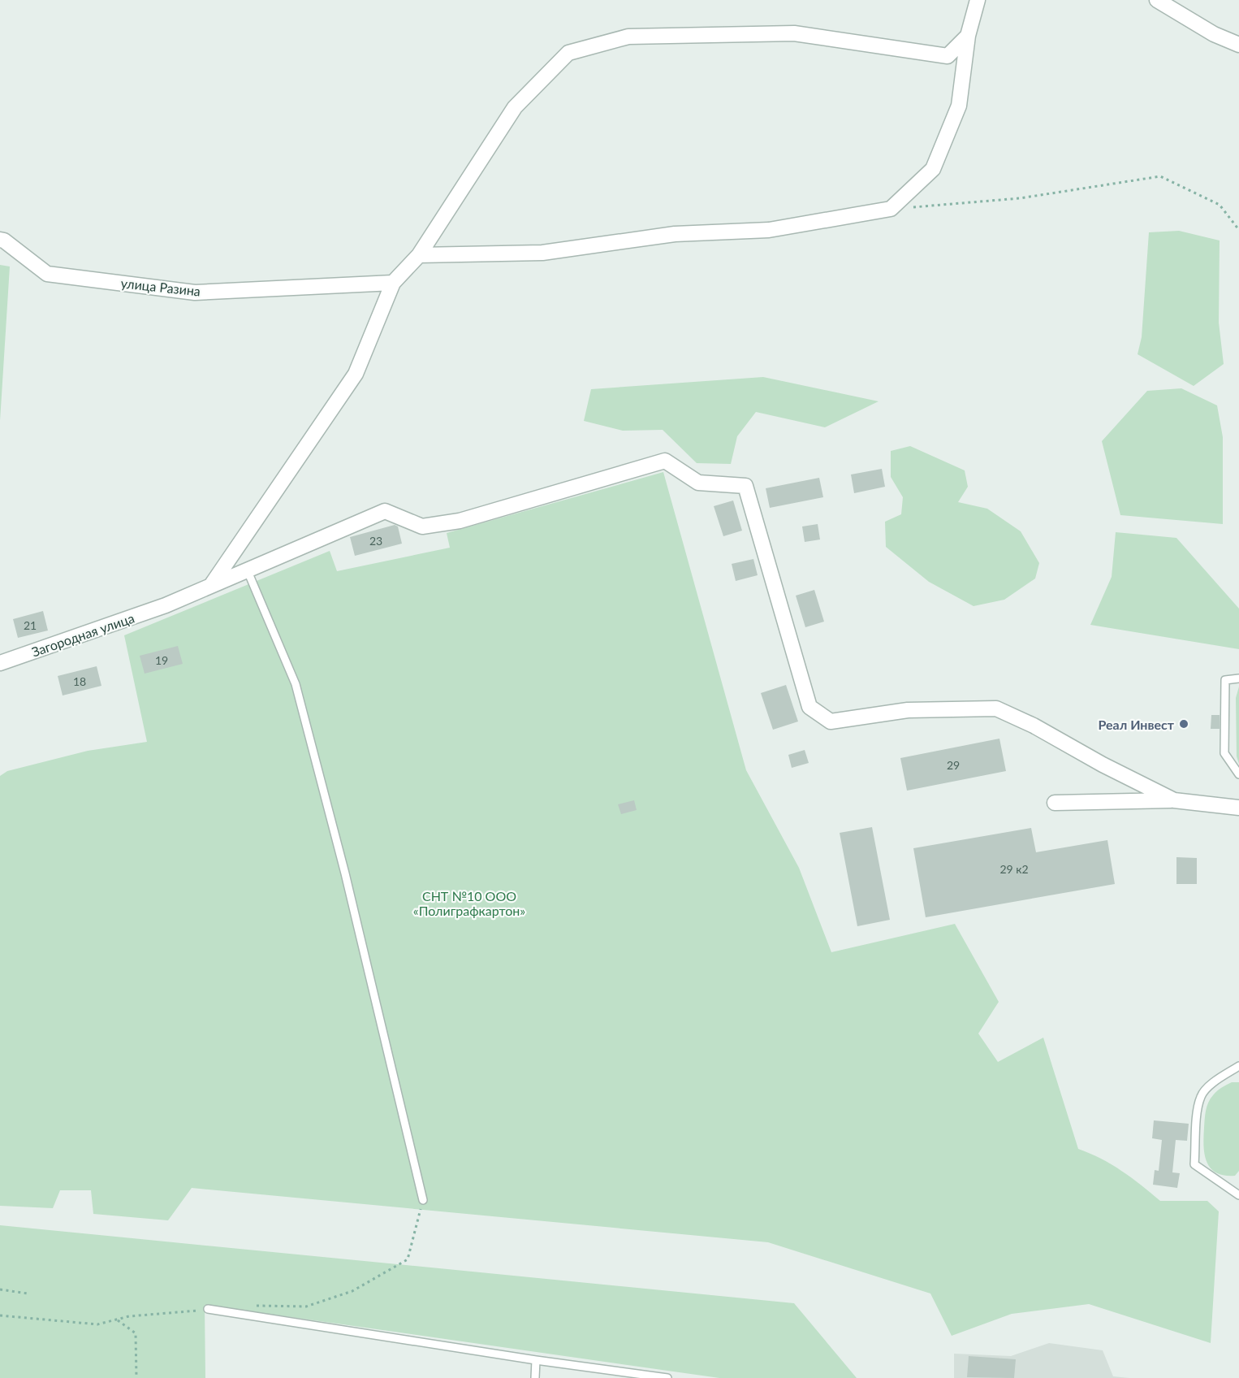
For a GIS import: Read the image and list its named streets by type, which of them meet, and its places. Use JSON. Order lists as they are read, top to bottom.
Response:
{
  "streets": {
    "street": ["улица Разина", "Загородная улица"]
  },
  "parks": ["СНТ №10 ООО «Полиграфкартон»"],
  "places": ["Реал Инвест"],
  "house_numbers": [
    "23",
    "21",
    "19",
    "18",
    "29",
    "29 к2"
  ]
}
